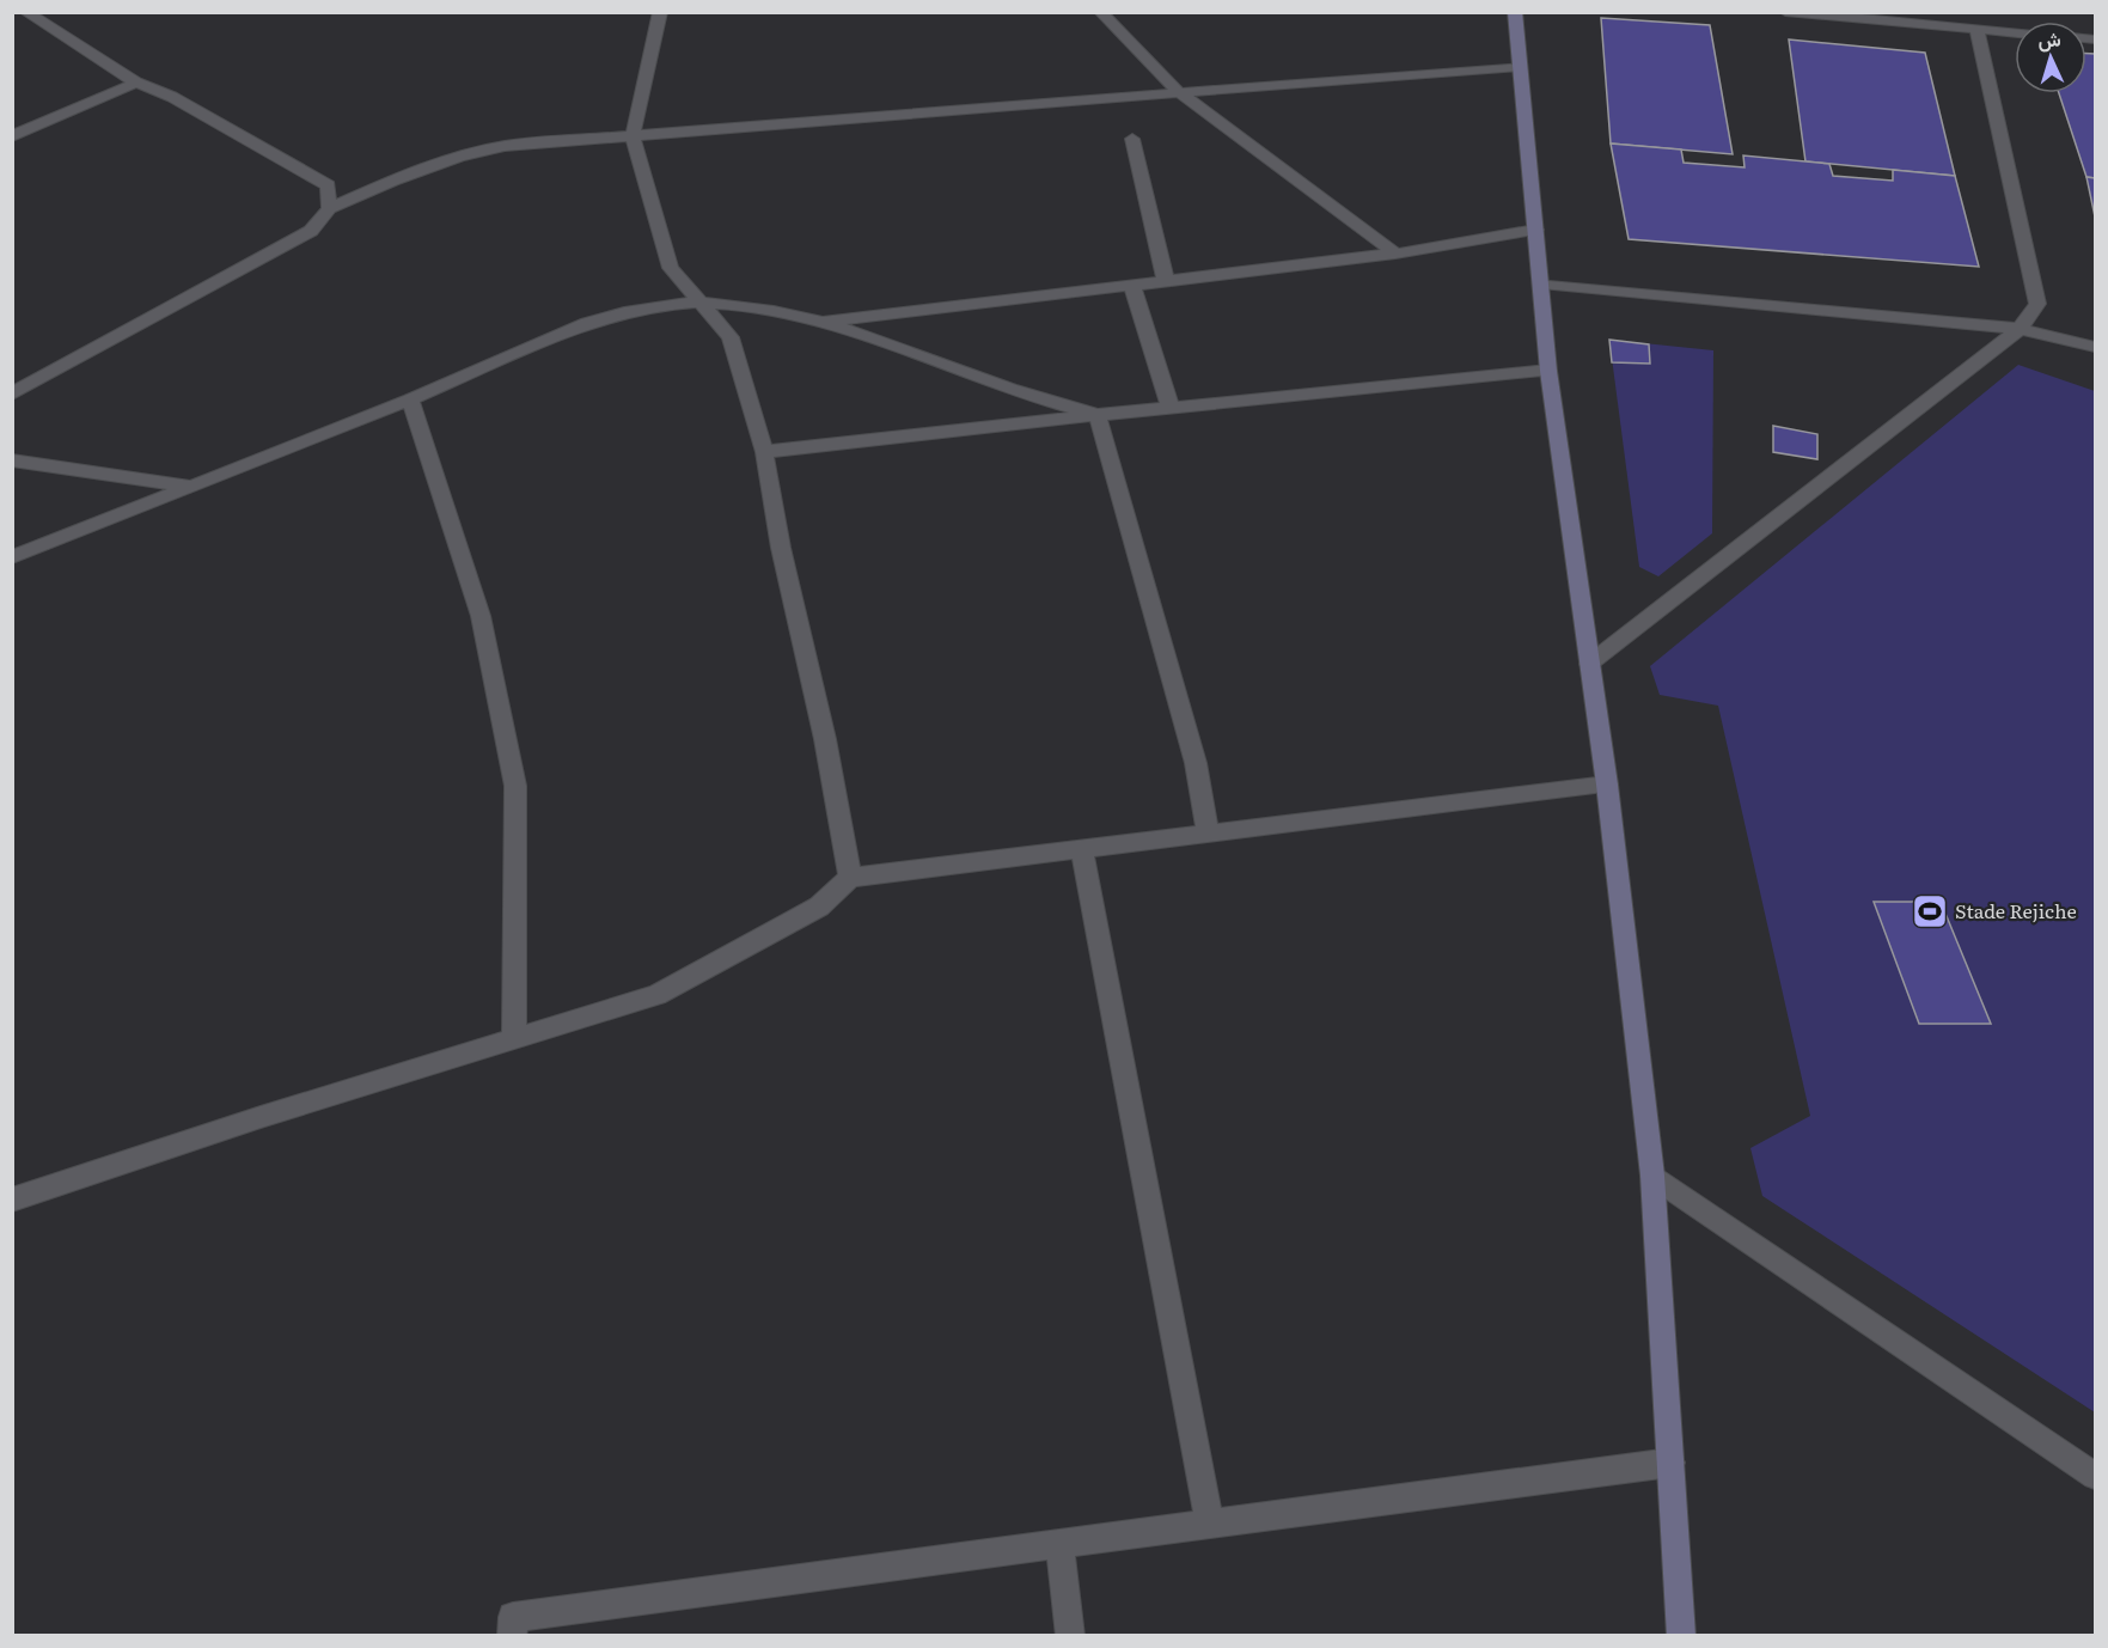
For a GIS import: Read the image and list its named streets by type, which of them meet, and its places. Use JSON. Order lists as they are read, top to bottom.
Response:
{
  "places": {
    "sports": ["Stade Rejiche"]
  },
  "north": "top"
}
